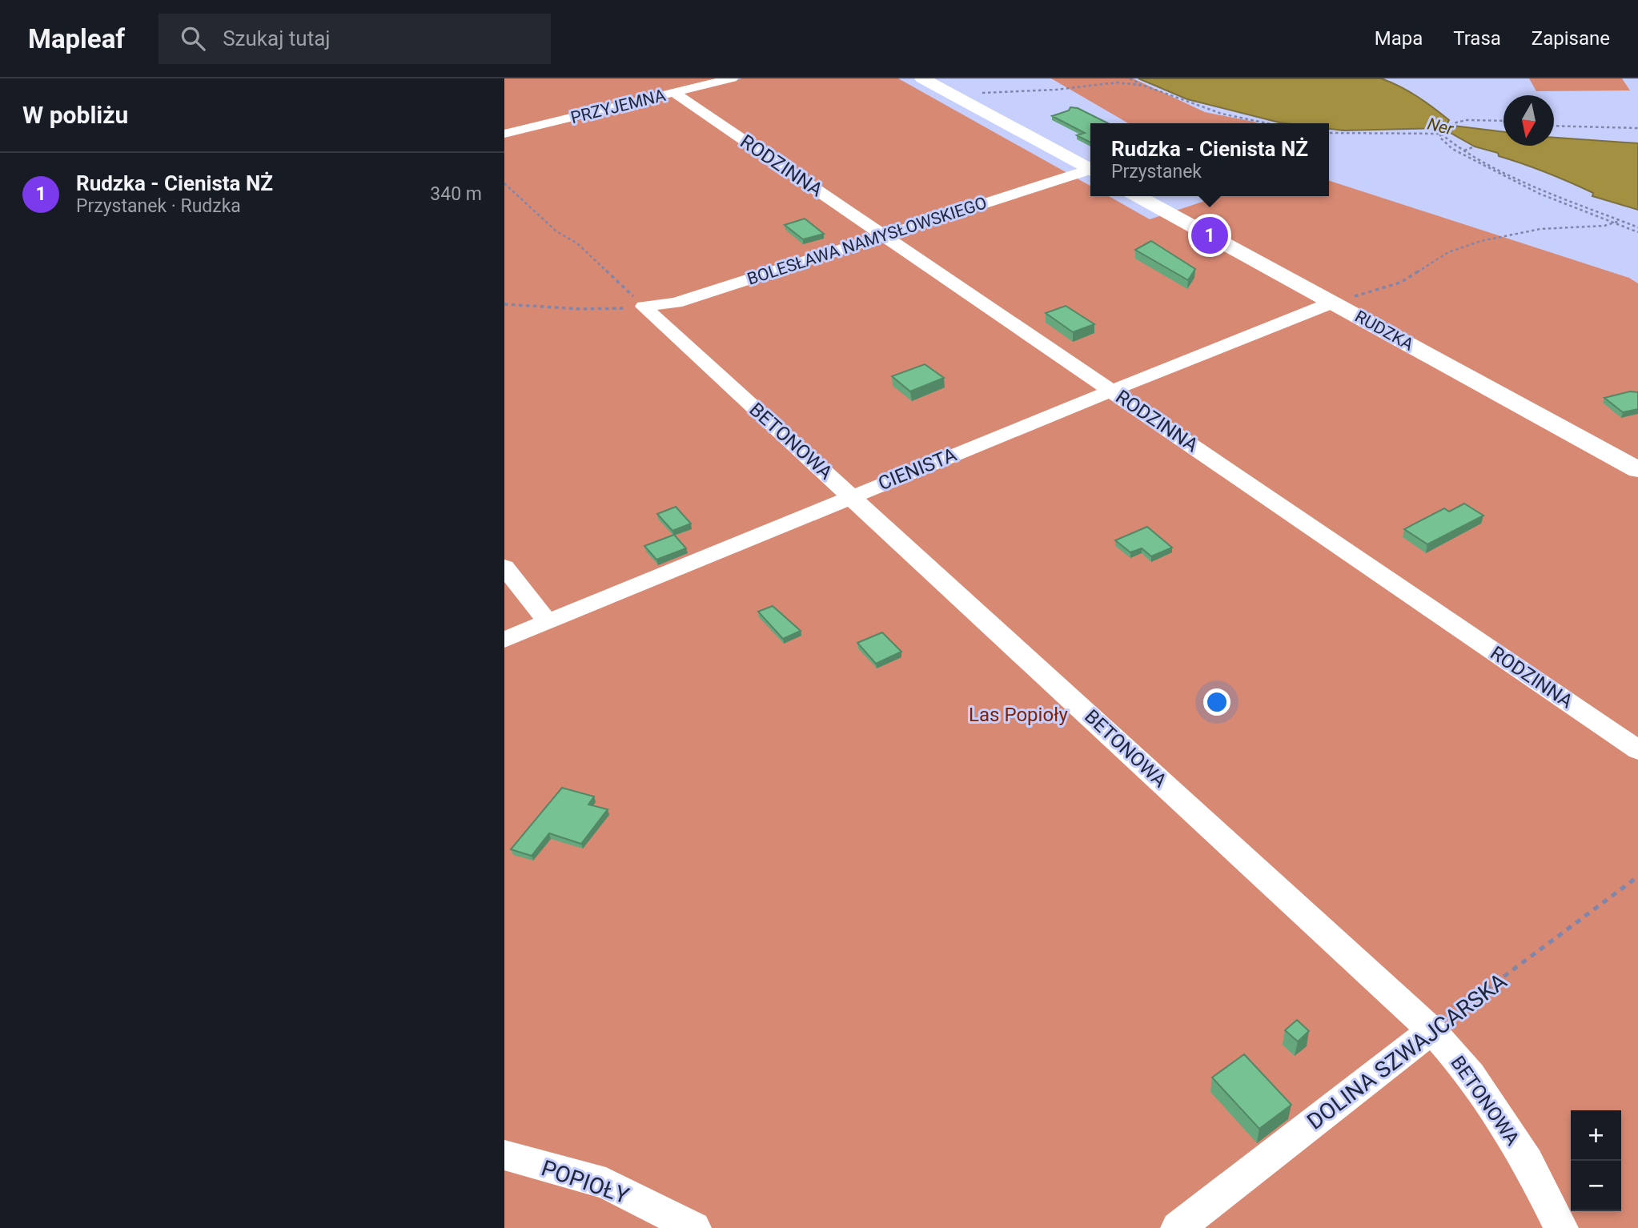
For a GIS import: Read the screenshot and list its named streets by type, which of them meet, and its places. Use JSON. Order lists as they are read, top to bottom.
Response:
{
  "streets": {
    "street": [
      "PRZYJEMNA",
      "RODZINNA",
      "BOLESŁAWA NAMYSŁOWSKIEGO",
      "RUDZKA",
      "BETONOWA",
      "CIENISTA",
      "DOLINA SZWAJCARSKA",
      "POPIOŁY"
    ]
  },
  "crossings": [
    ["PRZYJEMNA", "RODZINNA"],
    ["RODZINNA", "BOLESŁAWA NAMYSŁOWSKIEGO"],
    ["RODZINNA", "CIENISTA"],
    ["BOLESŁAWA NAMYSŁOWSKIEGO", "BETONOWA"],
    ["RUDZKA", "CIENISTA"],
    ["BETONOWA", "CIENISTA"],
    ["BETONOWA", "DOLINA SZWAJCARSKA"]
  ],
  "water": ["Ner"],
  "parks": ["Las Popioły"],
  "north": "bottom",
  "page": {
    "header": "Mapleaf",
    "search": "Szukaj tutaj",
    "nav": ["Mapa", "Trasa", "Zapisane"],
    "heading": "W pobliżu",
    "popup": ["Rudzka - Cienista NŻ", "Przystanek"],
    "list": [
      {
        "mark": "1",
        "name": "Rudzka - Cienista NŻ",
        "note": "Przystanek · Rudzka",
        "value": "340 m"
      }
    ],
    "pins": "1",
    "map_buttons": ["+", "−"]
  }
}
